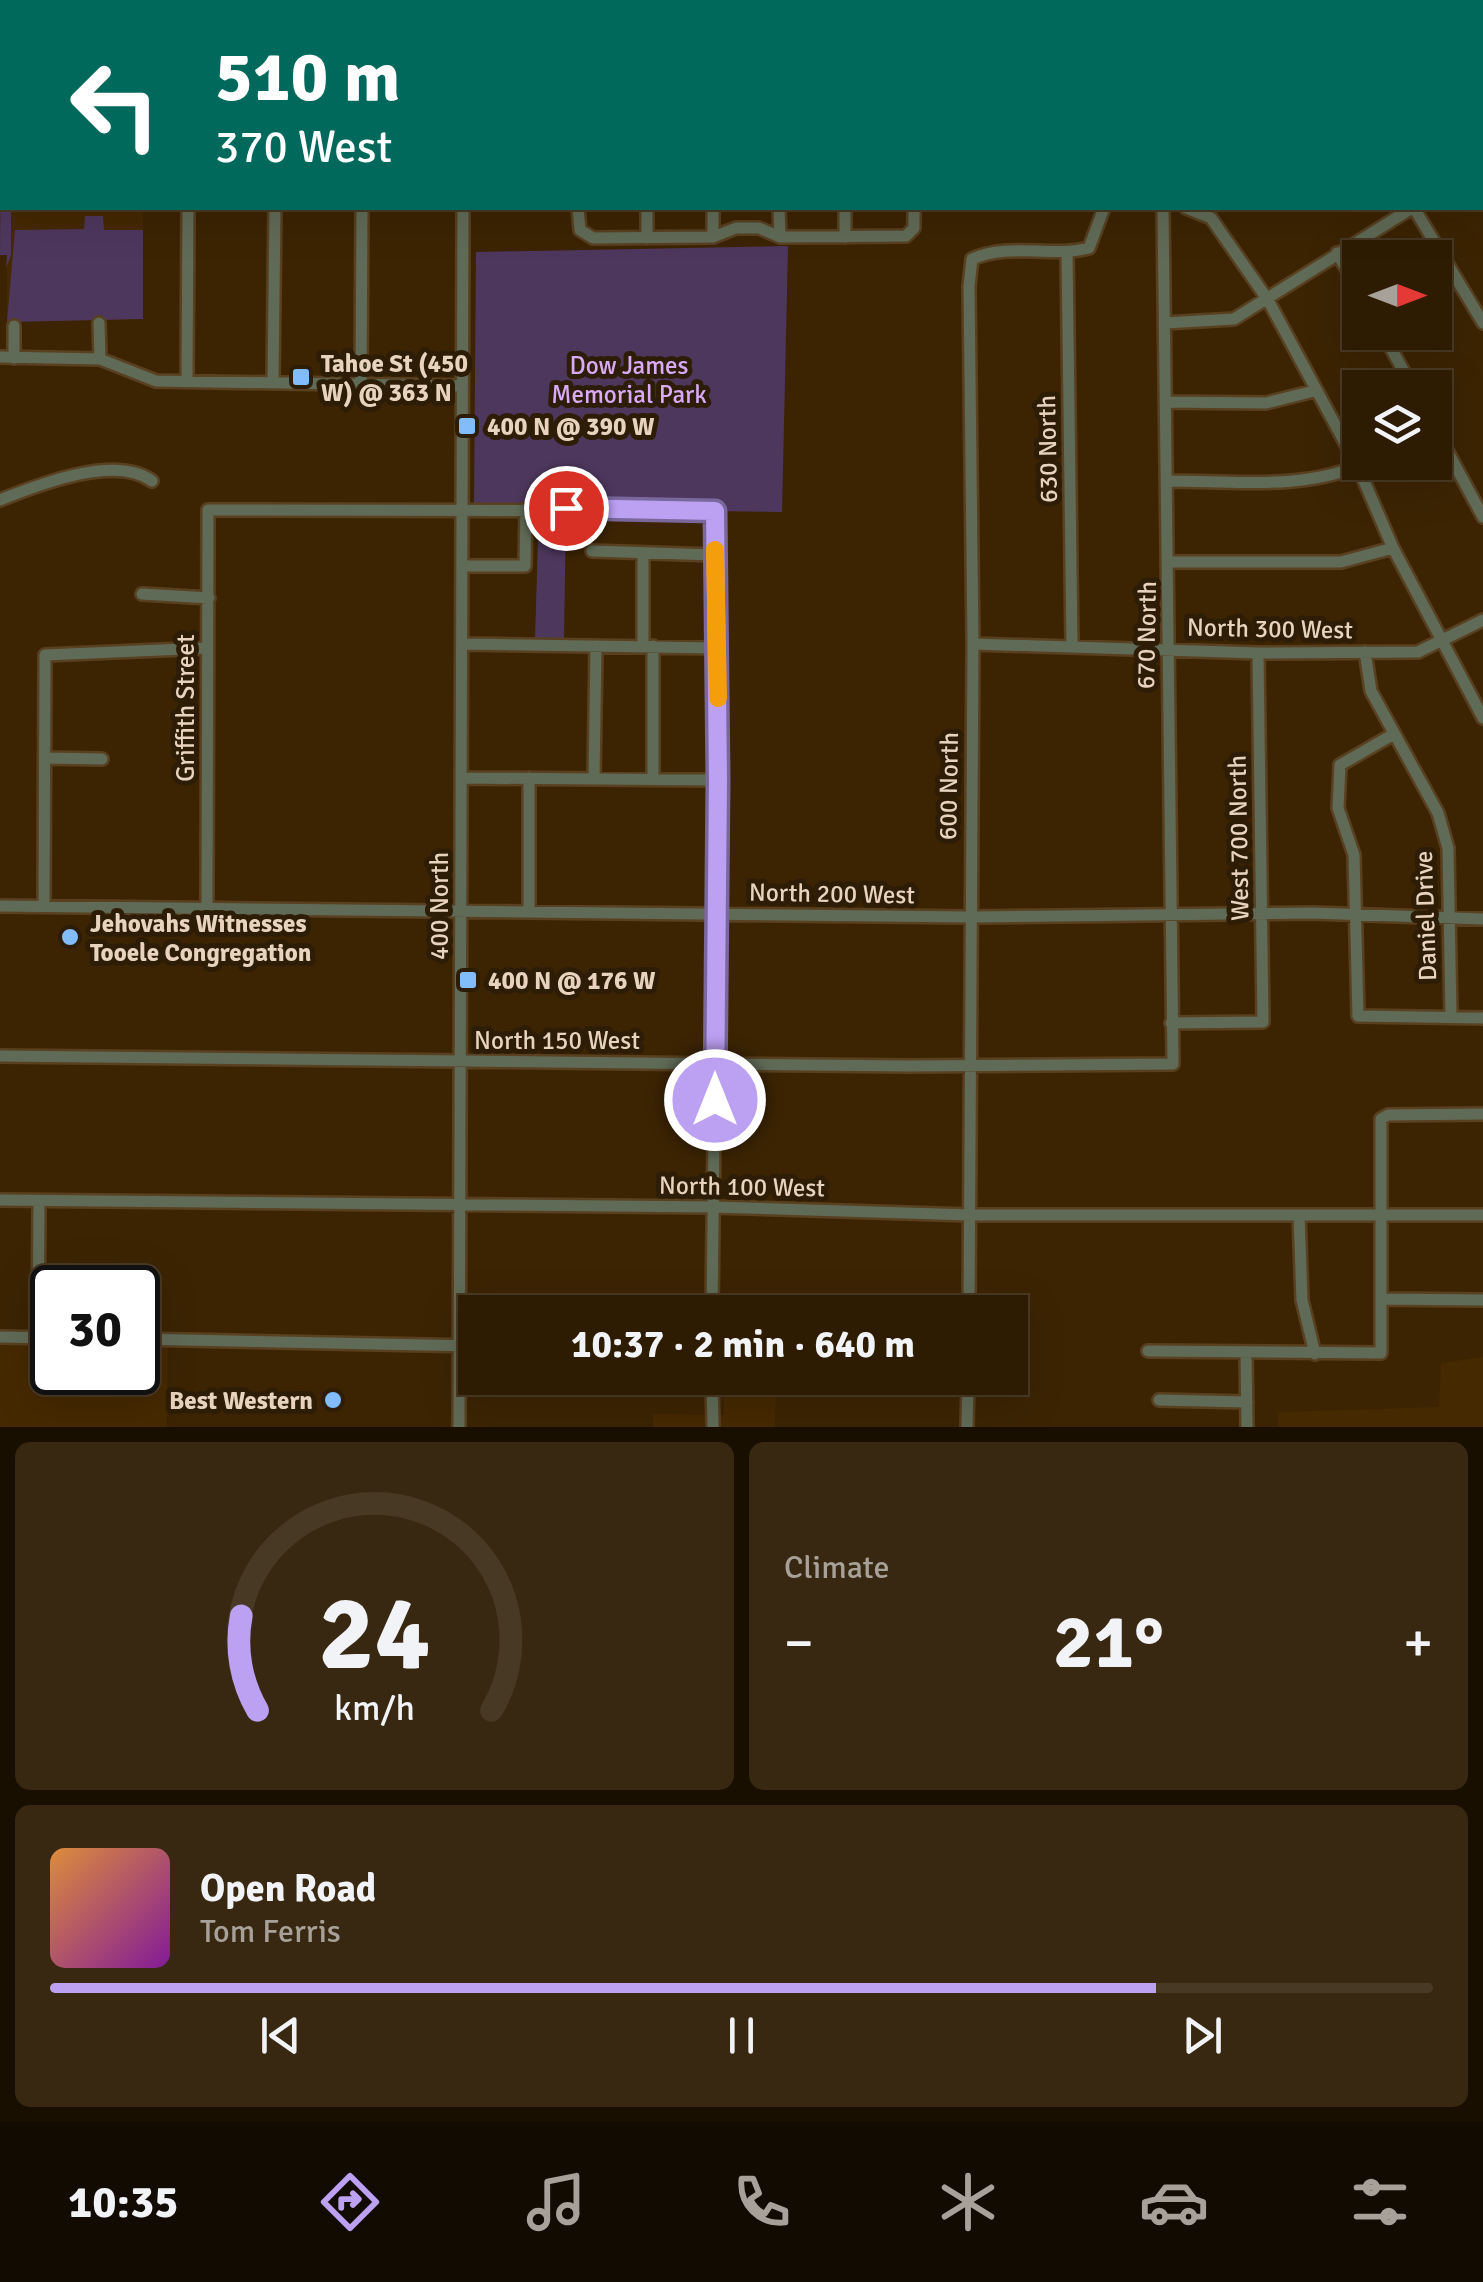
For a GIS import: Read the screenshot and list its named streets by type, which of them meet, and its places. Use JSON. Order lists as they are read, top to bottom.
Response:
{
  "streets": {
    "street": [
      "630 North",
      "North 300 West",
      "670 North",
      "Griffith Street",
      "600 North",
      "West 700 North",
      "North 200 West",
      "400 North",
      "Daniel Drive",
      "North 150 West",
      "North 100 West"
    ]
  },
  "crossings": [
    ["630 North", "North 300 West"],
    ["630 North", "600 North"],
    ["North 300 West", "670 North"],
    ["North 300 West", "600 North"],
    ["North 300 West", "West 700 North"],
    ["North 300 West", "Daniel Drive"],
    ["670 North", "West 700 North"],
    ["670 North", "North 200 West"],
    ["670 North", "North 150 West"],
    ["Griffith Street", "North 200 West"],
    ["Griffith Street", "400 North"],
    ["600 North", "North 200 West"],
    ["600 North", "North 150 West"],
    ["600 North", "North 100 West"],
    ["West 700 North", "North 200 West"],
    ["North 200 West", "400 North"],
    ["North 200 West", "Daniel Drive"],
    ["400 North", "North 150 West"],
    ["400 North", "North 100 West"]
  ],
  "parks": ["Dow James Memorial Park"],
  "places": {
    "transit": ["Tahoe St (450 W) @ 363 N", "400 N @ 390 W", "400 N @ 176 W"],
    "other": ["Jehovahs Witnesses Tooele Congregation", "Best Western"]
  },
  "north": "right",
  "page": {
    "turn": ["510 m", "370 West"],
    "limit": "30",
    "trip": "10:37 · 2 min · 640 m",
    "tile": "Climate",
    "heat": ["−", "21°", "+"],
    "song": ["Open Road", "Tom Ferris"],
    "tabs": "10:35",
    "gauge": ["24", "km/h"]
  }
}
